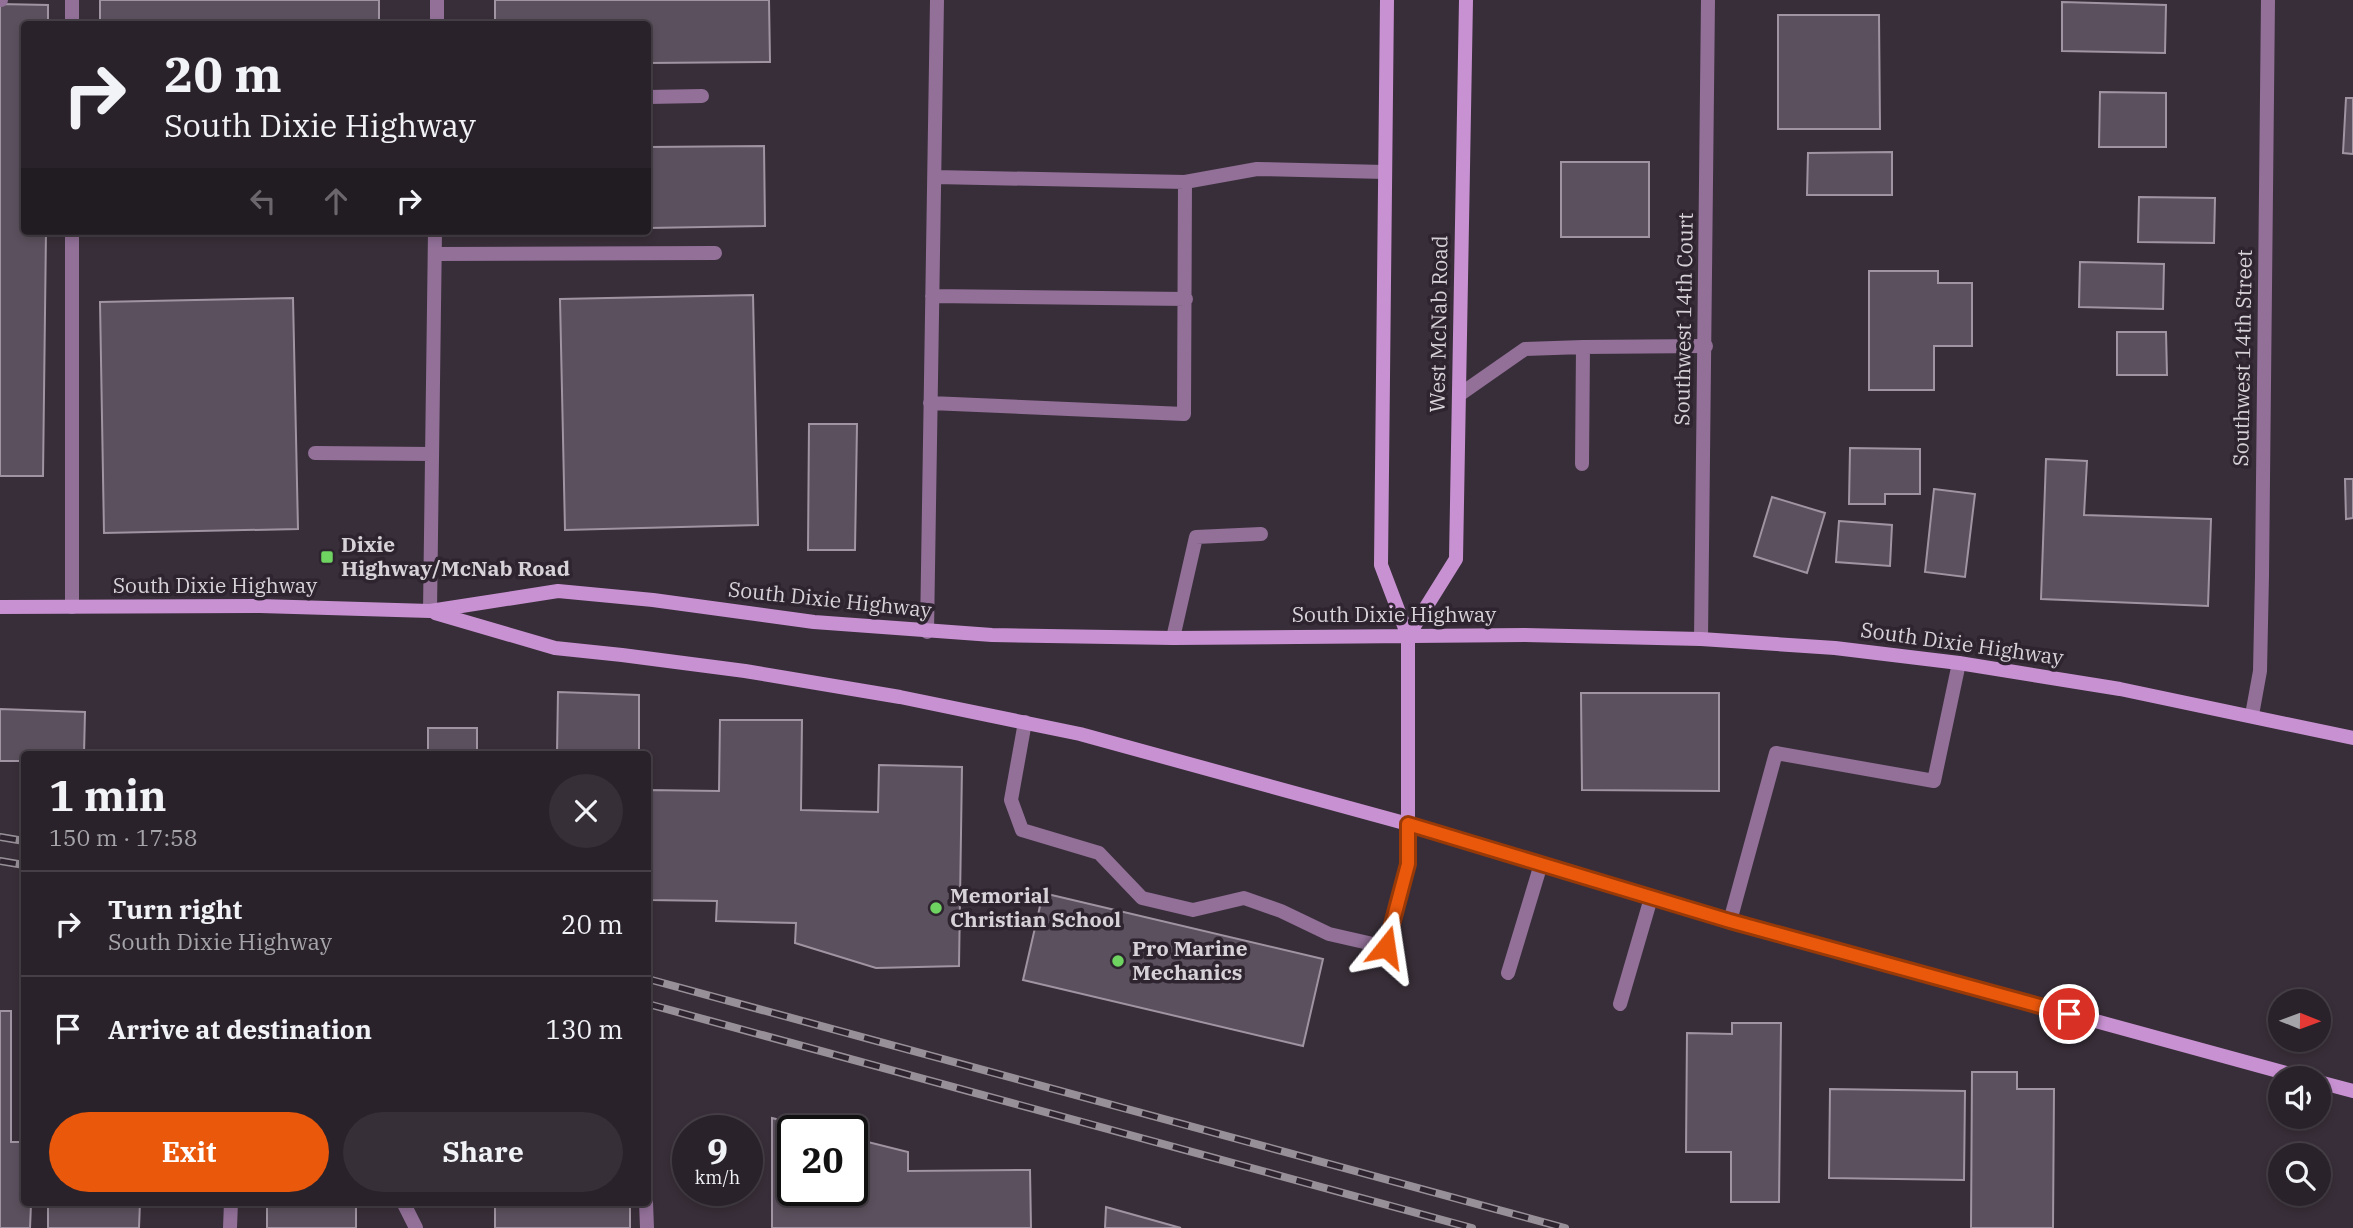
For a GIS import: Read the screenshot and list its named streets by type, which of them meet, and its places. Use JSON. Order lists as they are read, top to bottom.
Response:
{
  "streets": {
    "main road": ["West McNab Road", "South Dixie Highway"],
    "street": ["Southwest 14th Court", "Southwest 14th Street"]
  },
  "crossings": [
    ["Southwest 14th Court", "South Dixie Highway"],
    ["West McNab Road", "South Dixie Highway"],
    ["Southwest 14th Street", "South Dixie Highway"]
  ],
  "places": {
    "transit": ["Dixie Highway/McNab Road"],
    "other": ["Memorial Christian School", "Pro Marine Mechanics"]
  },
  "north": "right",
  "page": {
    "turn": ["20 m", "South Dixie Highway"],
    "heading": ["1 min", "150 m · 17:58"],
    "list": [
      {
        "name": "Turn right",
        "note": "South Dixie Highway",
        "value": "20 m"
      },
      {
        "name": "Arrive at destination",
        "value": "130 m"
      }
    ],
    "buttons": ["Exit", "Share"],
    "speed": "9 km/h",
    "limit": "20"
  }
}
